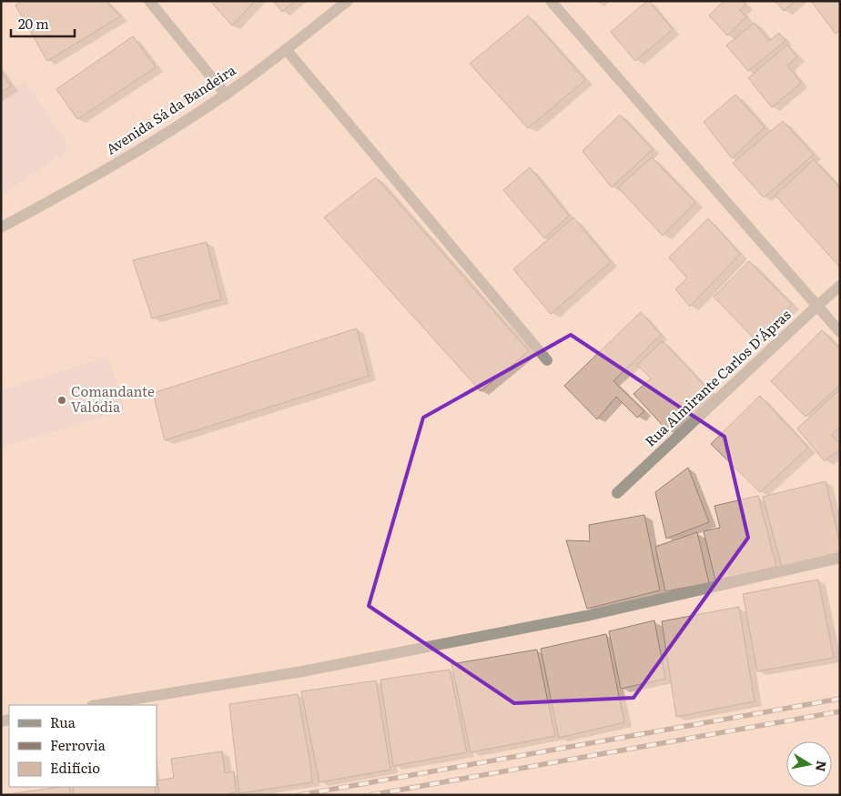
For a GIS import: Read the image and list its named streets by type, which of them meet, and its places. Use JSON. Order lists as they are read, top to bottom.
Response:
{
  "streets": {
    "street": ["Avenida Sá da Bandeira", "Rua Almirante Carlos D’Ápras"]
  },
  "places": ["Comandante Valódia"],
  "legend": ["Rua", "Ferrovia", "Edifício"],
  "scale_bar": "20 m",
  "north": "right"
}
